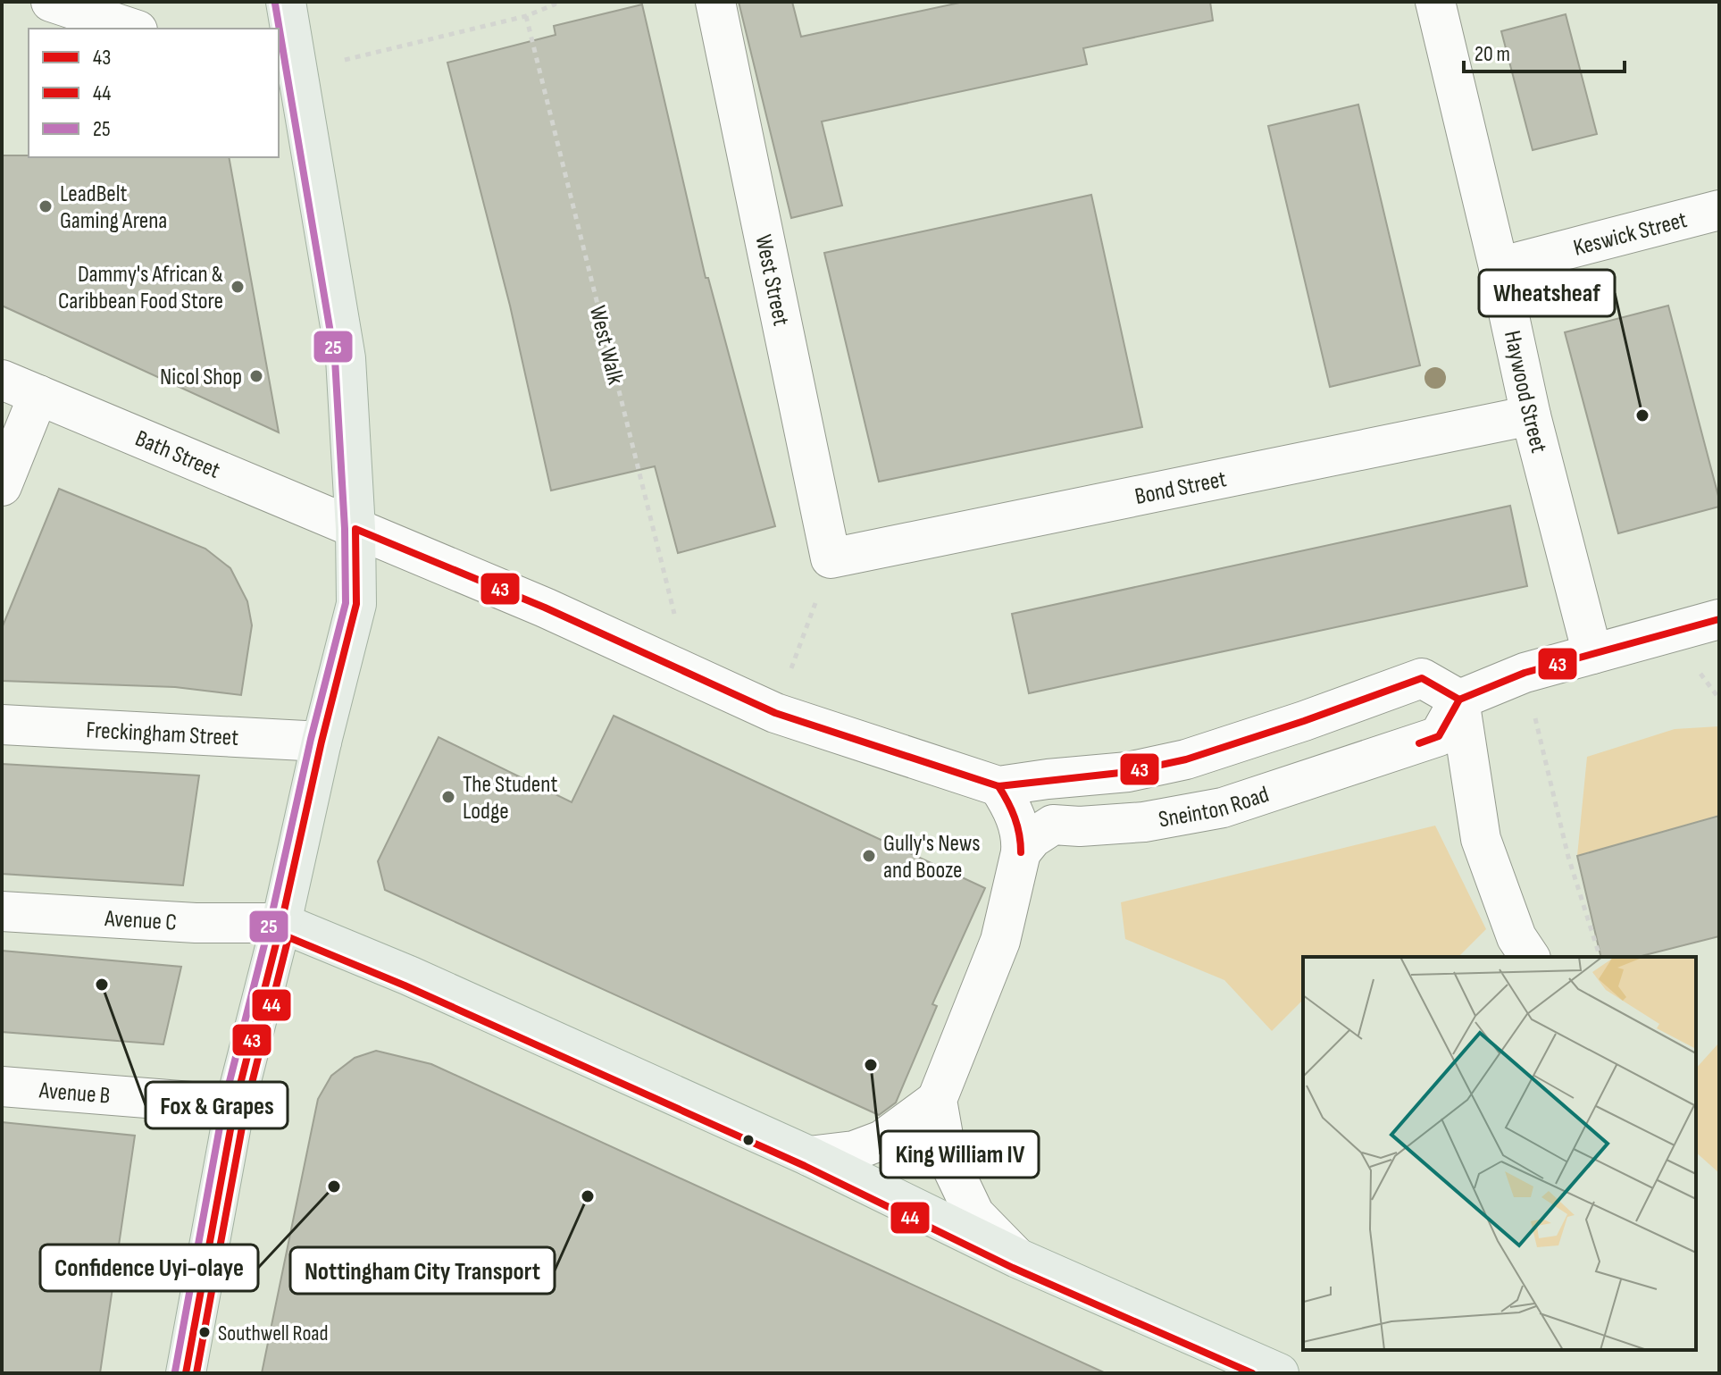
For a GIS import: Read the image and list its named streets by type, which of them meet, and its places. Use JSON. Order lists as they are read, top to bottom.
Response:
{
  "streets": {
    "street": [
      "Keswick Street",
      "West Street",
      "Haywood Street",
      "Bath Street",
      "Bond Street",
      "Freckingham Street",
      "Sneinton Road",
      "Avenue C",
      "Avenue B"
    ],
    "path": ["West Walk"]
  },
  "crossings": [
    ["Keswick Street", "Haywood Street"],
    ["West Street", "Bond Street"],
    ["Haywood Street", "Bond Street"]
  ],
  "places": [
    "LeadBelt Gaming Arena",
    "Dammy's African & Caribbean Food Store",
    "Nicol Shop",
    "Wheatsheaf",
    "The Student Lodge",
    "Gully's News and Booze",
    "Fox & Grapes",
    "King William IV",
    "Confidence Uyi-olaye",
    "Nottingham City Transport",
    "Southwell Road"
  ],
  "lines": ["transit line 25", "transit line 43", "transit line 44"],
  "legend": ["43", "44", "25"],
  "scale_bar": "20 m"
}
